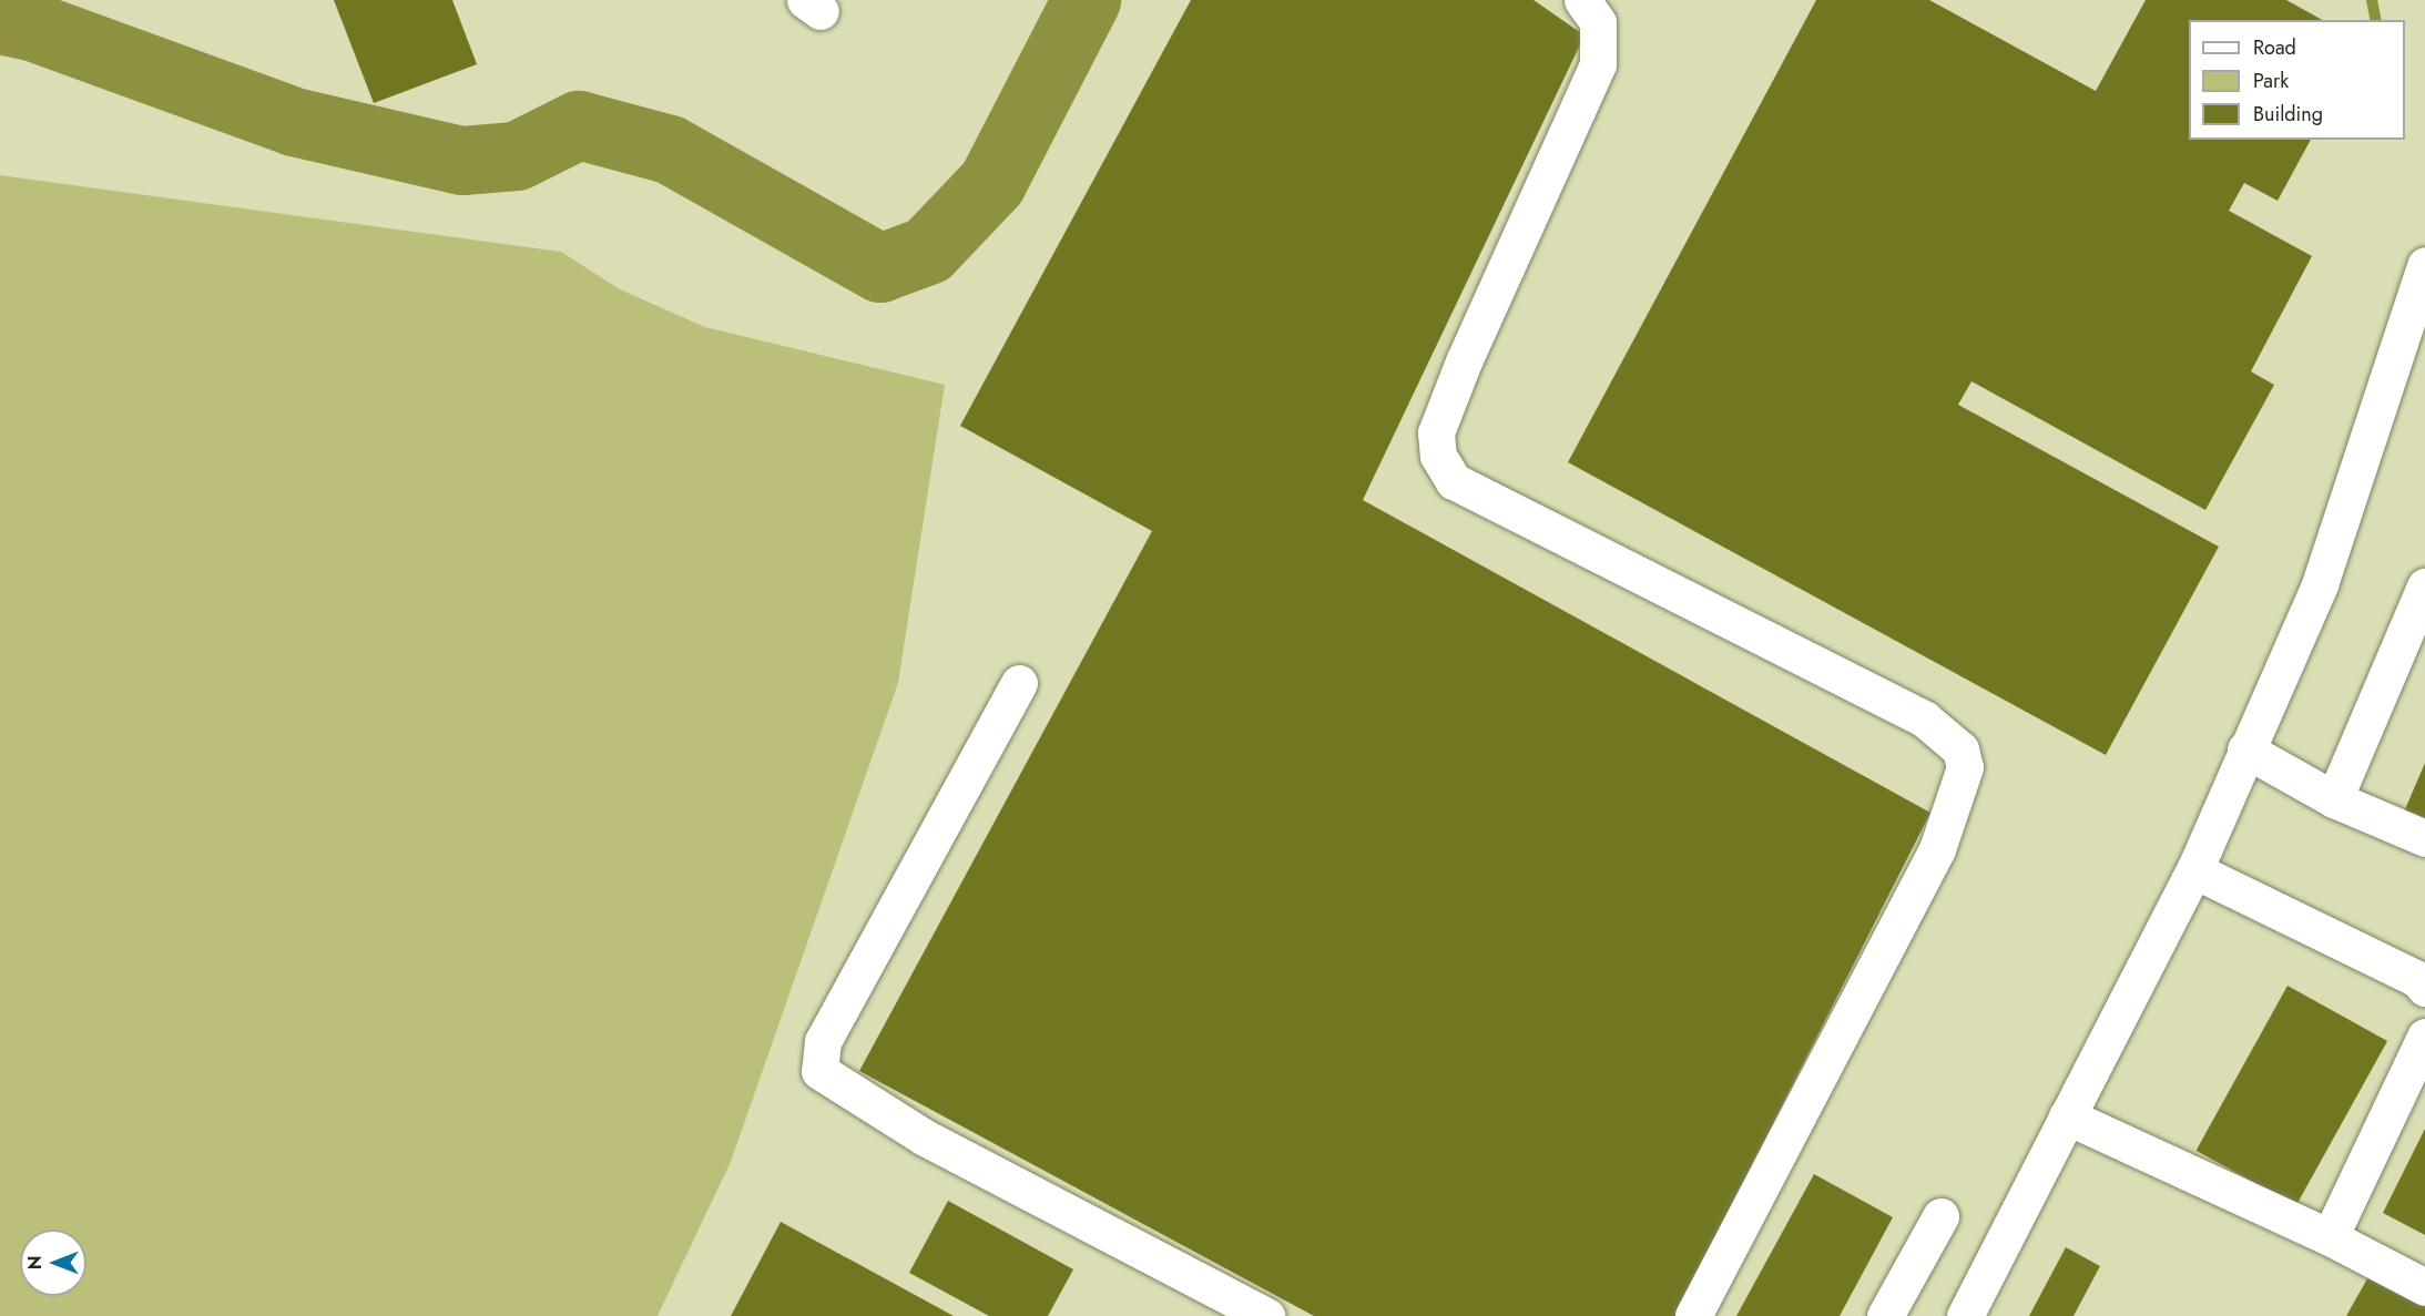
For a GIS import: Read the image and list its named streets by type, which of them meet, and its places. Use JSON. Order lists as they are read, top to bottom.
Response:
{
  "legend": ["Road", "Park", "Building"],
  "north": "left"
}
